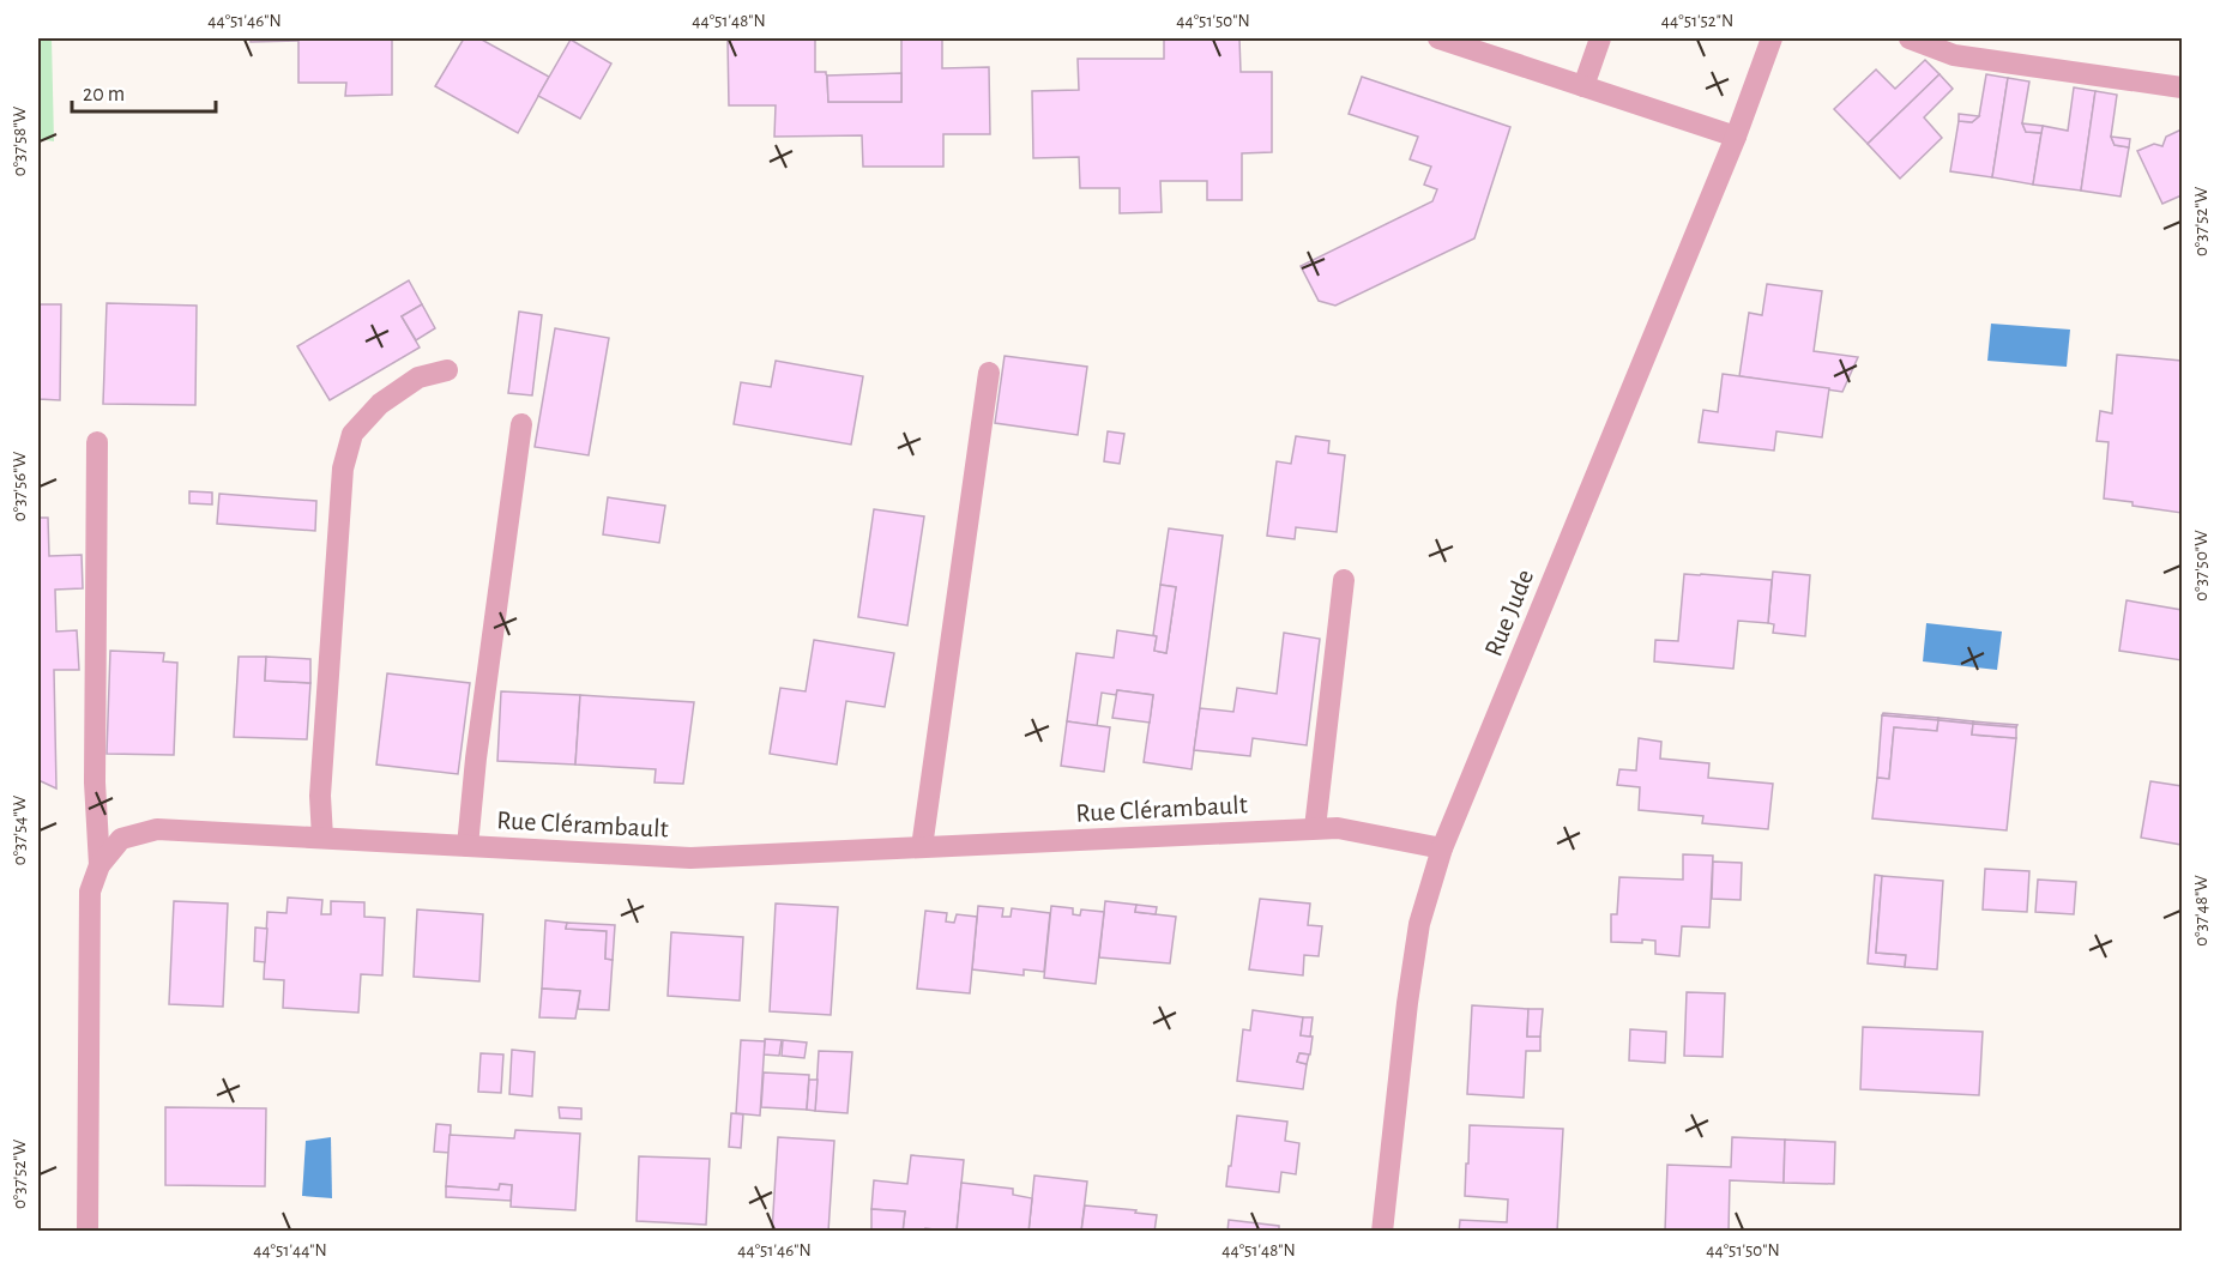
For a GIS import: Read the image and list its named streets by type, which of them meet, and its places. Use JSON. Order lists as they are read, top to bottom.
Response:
{
  "streets": {
    "street": ["Rue Jude", "Rue Clérambault"]
  },
  "crossings": [
    ["Rue Jude", "Rue Clérambault"]
  ],
  "scale_bar": "20 m",
  "coordinates": [
    "44°51'46\"N",
    "44°51'48\"N",
    "44°51'50\"N",
    "44°51'52\"N",
    "0°37'58\"W",
    "0°37'52\"W",
    "0°37'56\"W",
    "0°37'50\"W",
    "0°37'54\"W",
    "0°37'48\"W",
    "44°51'44\"N"
  ]
}
